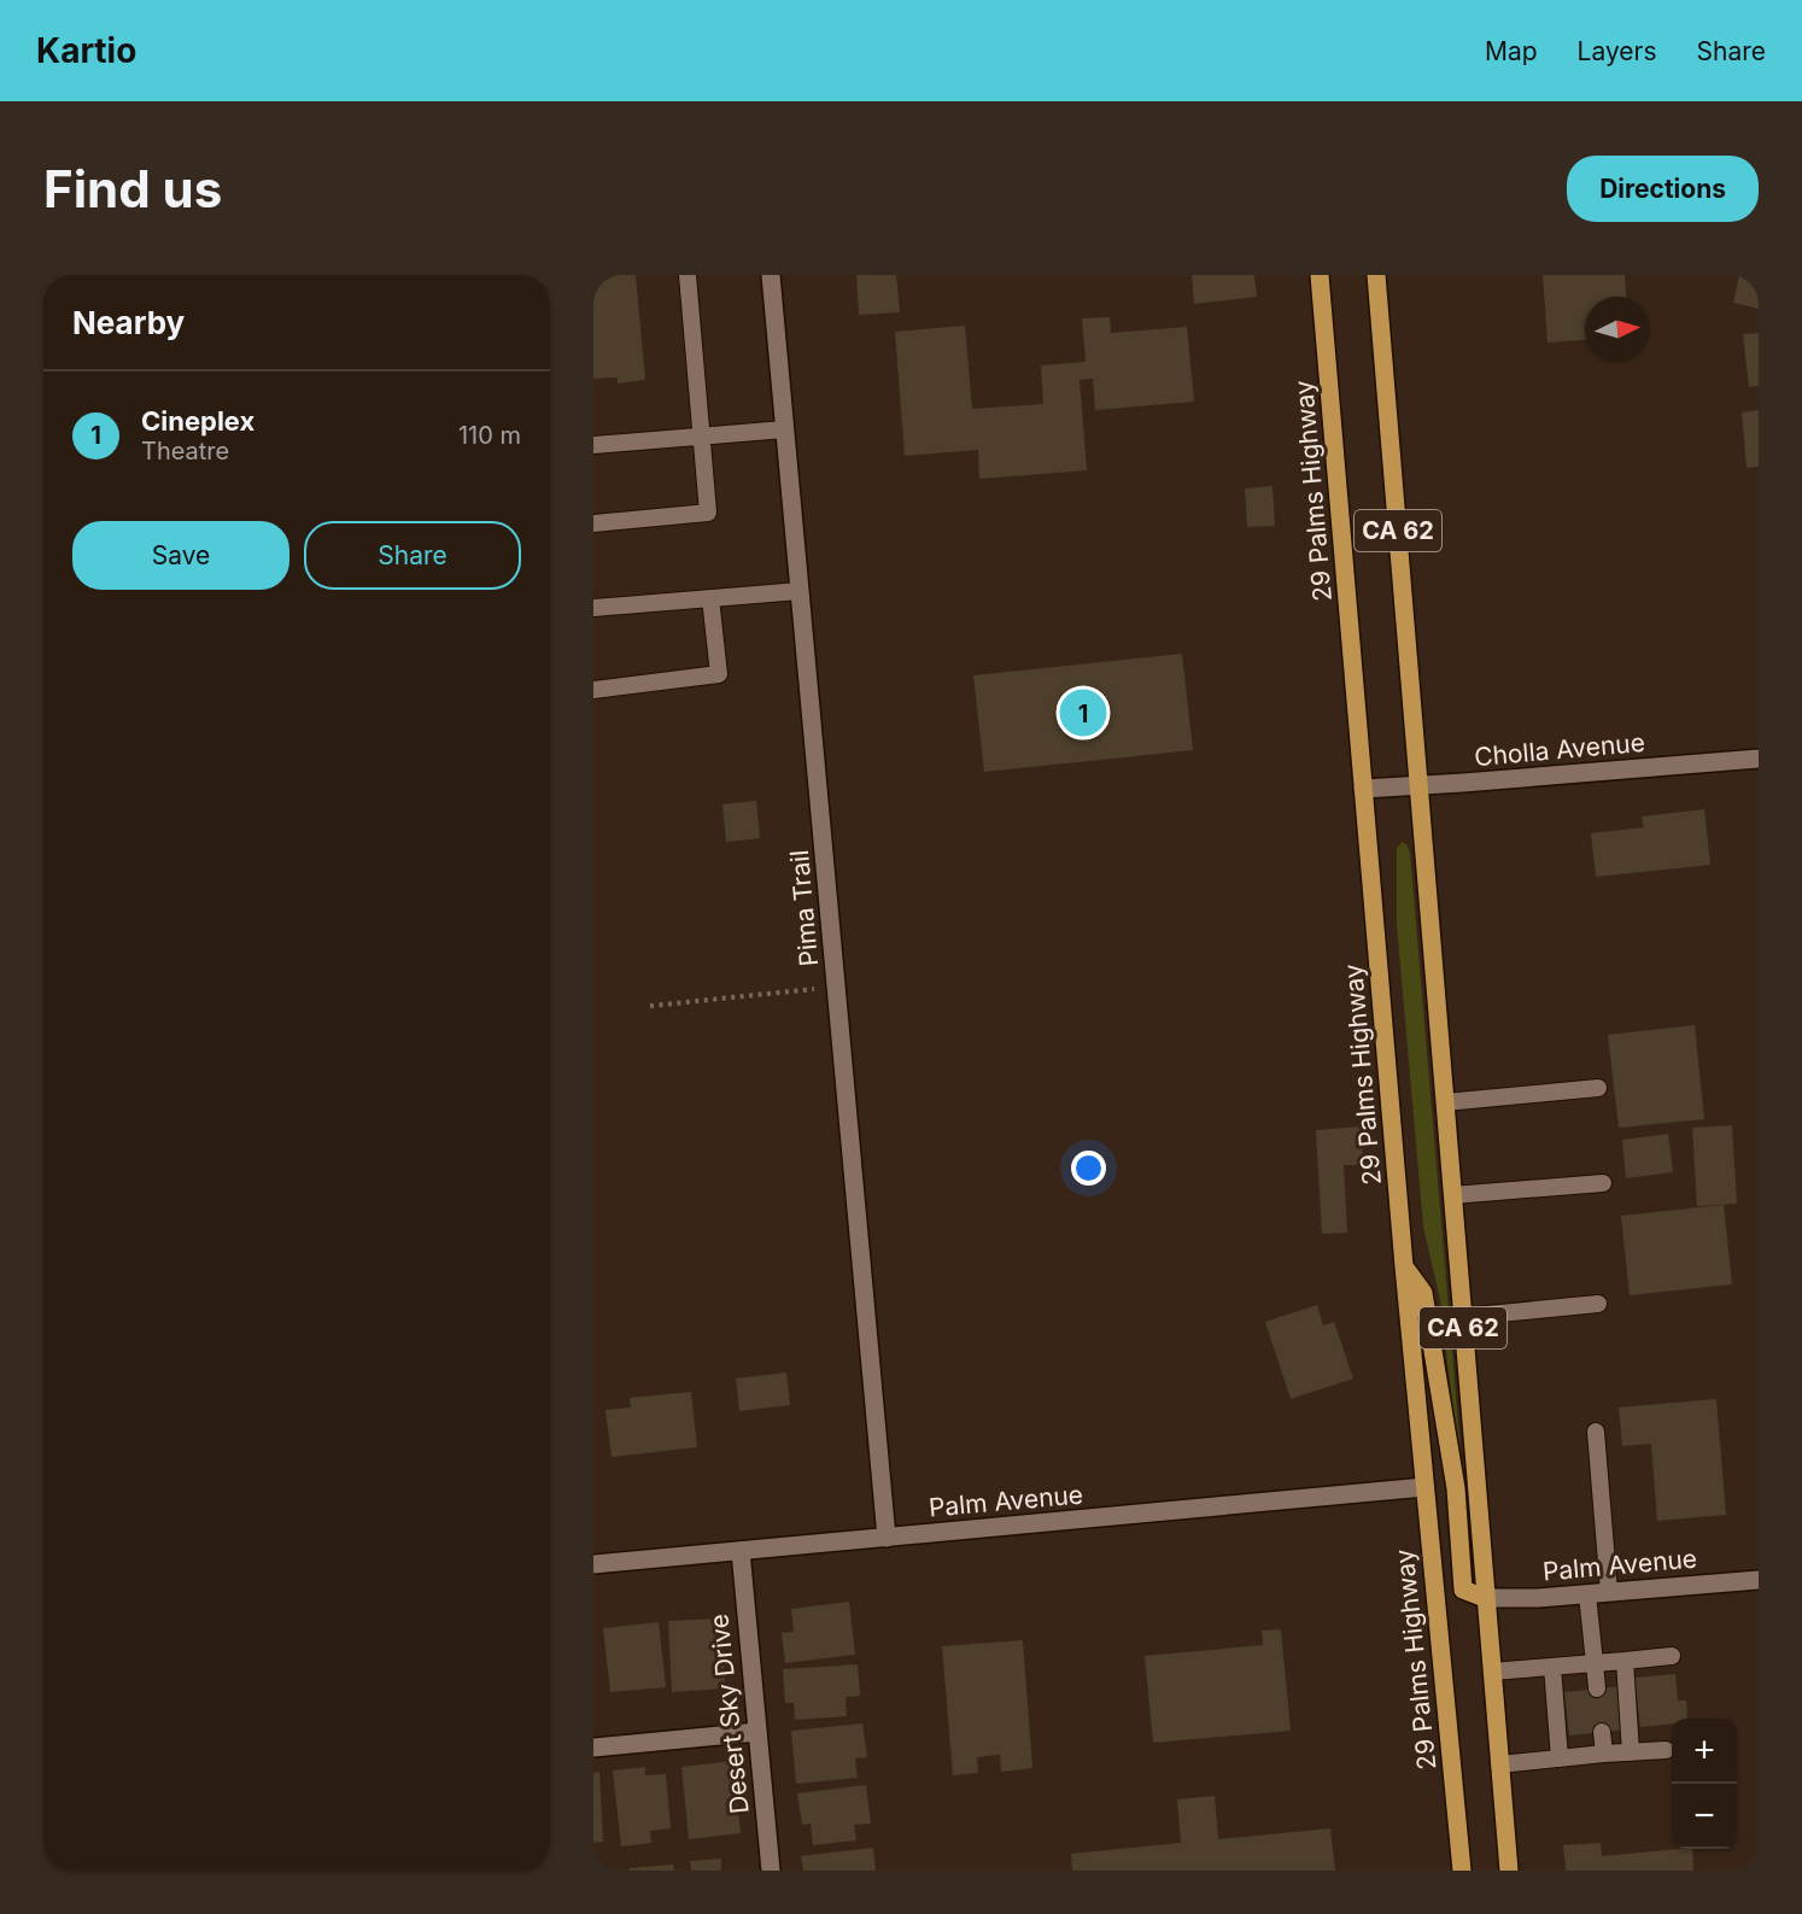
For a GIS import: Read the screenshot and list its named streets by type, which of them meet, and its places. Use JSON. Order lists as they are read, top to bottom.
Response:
{
  "streets": {
    "main road": ["29 Palms Highway", "CA 62"],
    "street": [
      "Cholla Avenue",
      "Pima Trail",
      "Palm Avenue",
      "Desert Sky Drive"
    ]
  },
  "crossings": [
    ["29 Palms Highway", "Cholla Avenue"],
    ["29 Palms Highway", "Palm Avenue"],
    ["CA 62", "Cholla Avenue"],
    ["CA 62", "Palm Avenue"],
    ["Pima Trail", "Palm Avenue"],
    ["Palm Avenue", "Desert Sky Drive"]
  ],
  "north": "right",
  "page": {
    "header": "Kartio",
    "nav": ["Map", "Layers", "Share"],
    "buttons": [
      "Directions",
      ["Save", "Share"]
    ],
    "title": "Find us",
    "heading": "Nearby",
    "list": [
      {
        "mark": "1",
        "name": "Cineplex",
        "note": "Theatre",
        "value": "110 m"
      }
    ],
    "pins": "1",
    "map_buttons": ["+", "−"]
  }
}
